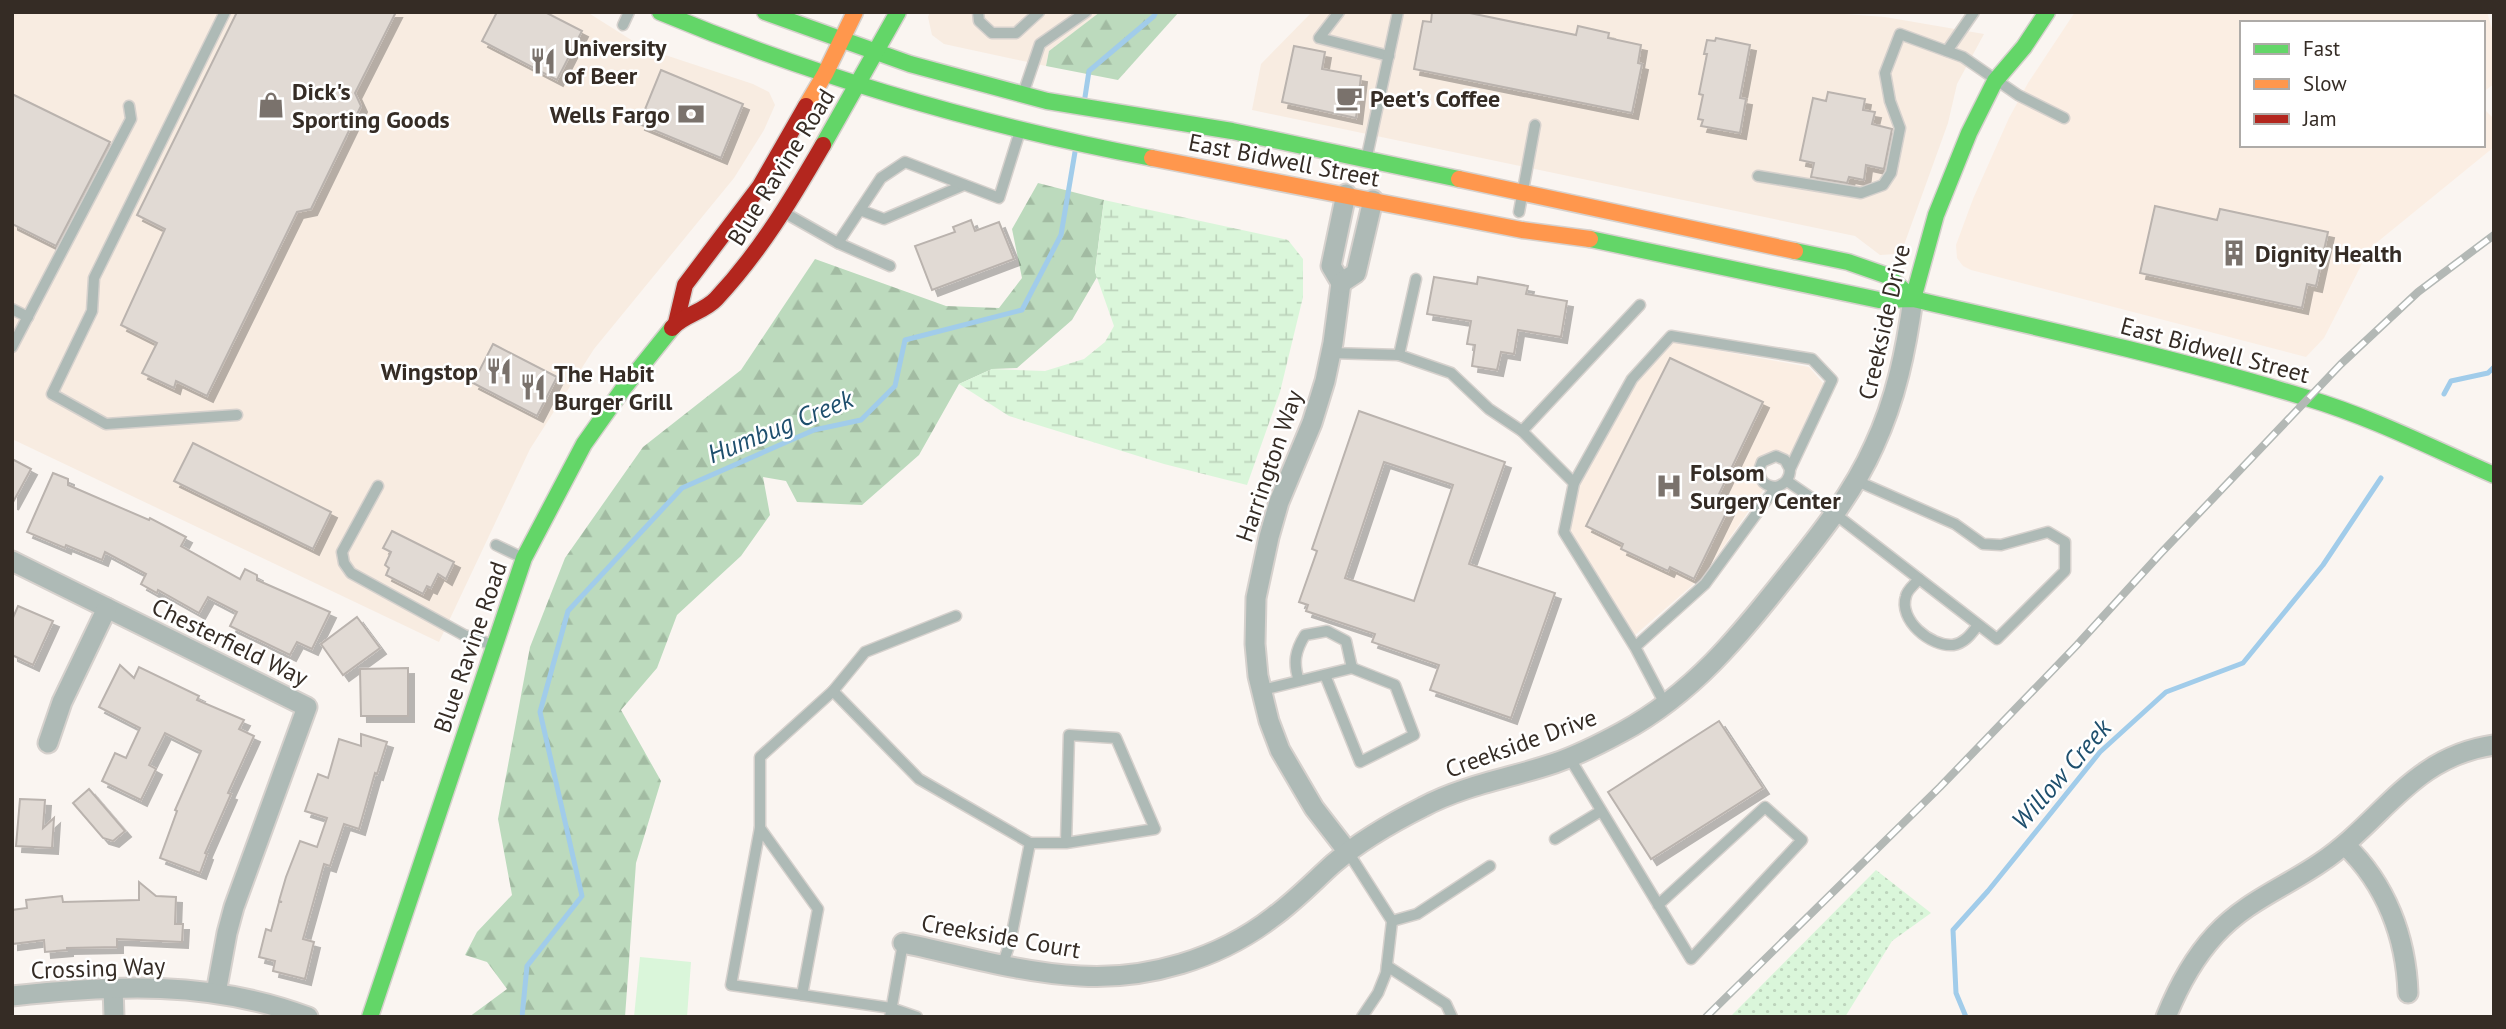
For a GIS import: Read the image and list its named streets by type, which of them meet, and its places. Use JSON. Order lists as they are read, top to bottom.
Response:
{
  "streets": {
    "main road": ["East Bidwell Street", "Blue Ravine Road", "Creekside Drive"],
    "street": [
      "Harrington Way",
      "Chesterfield Way",
      "Creekside Court",
      "Crossing Way"
    ]
  },
  "crossings": [
    ["East Bidwell Street", "Blue Ravine Road"],
    ["East Bidwell Street", "Creekside Drive"],
    ["East Bidwell Street", "Harrington Way"],
    ["Creekside Drive", "Harrington Way"],
    ["Creekside Drive", "Creekside Court"],
    ["Harrington Way", "Creekside Court"],
    ["Chesterfield Way", "Crossing Way"]
  ],
  "water": ["Humbug Creek", "Willow Creek"],
  "places": {
    "restaurant": ["University of Beer", "Wingstop", "The Habit Burger Grill"],
    "cafe": ["Peet's Coffee"],
    "shop": ["Dick's Sporting Goods"],
    "bank": ["Wells Fargo"],
    "building": ["Dignity Health"],
    "hospital": ["Folsom Surgery Center"]
  },
  "legend": ["Fast", "Slow", "Jam"]
}
